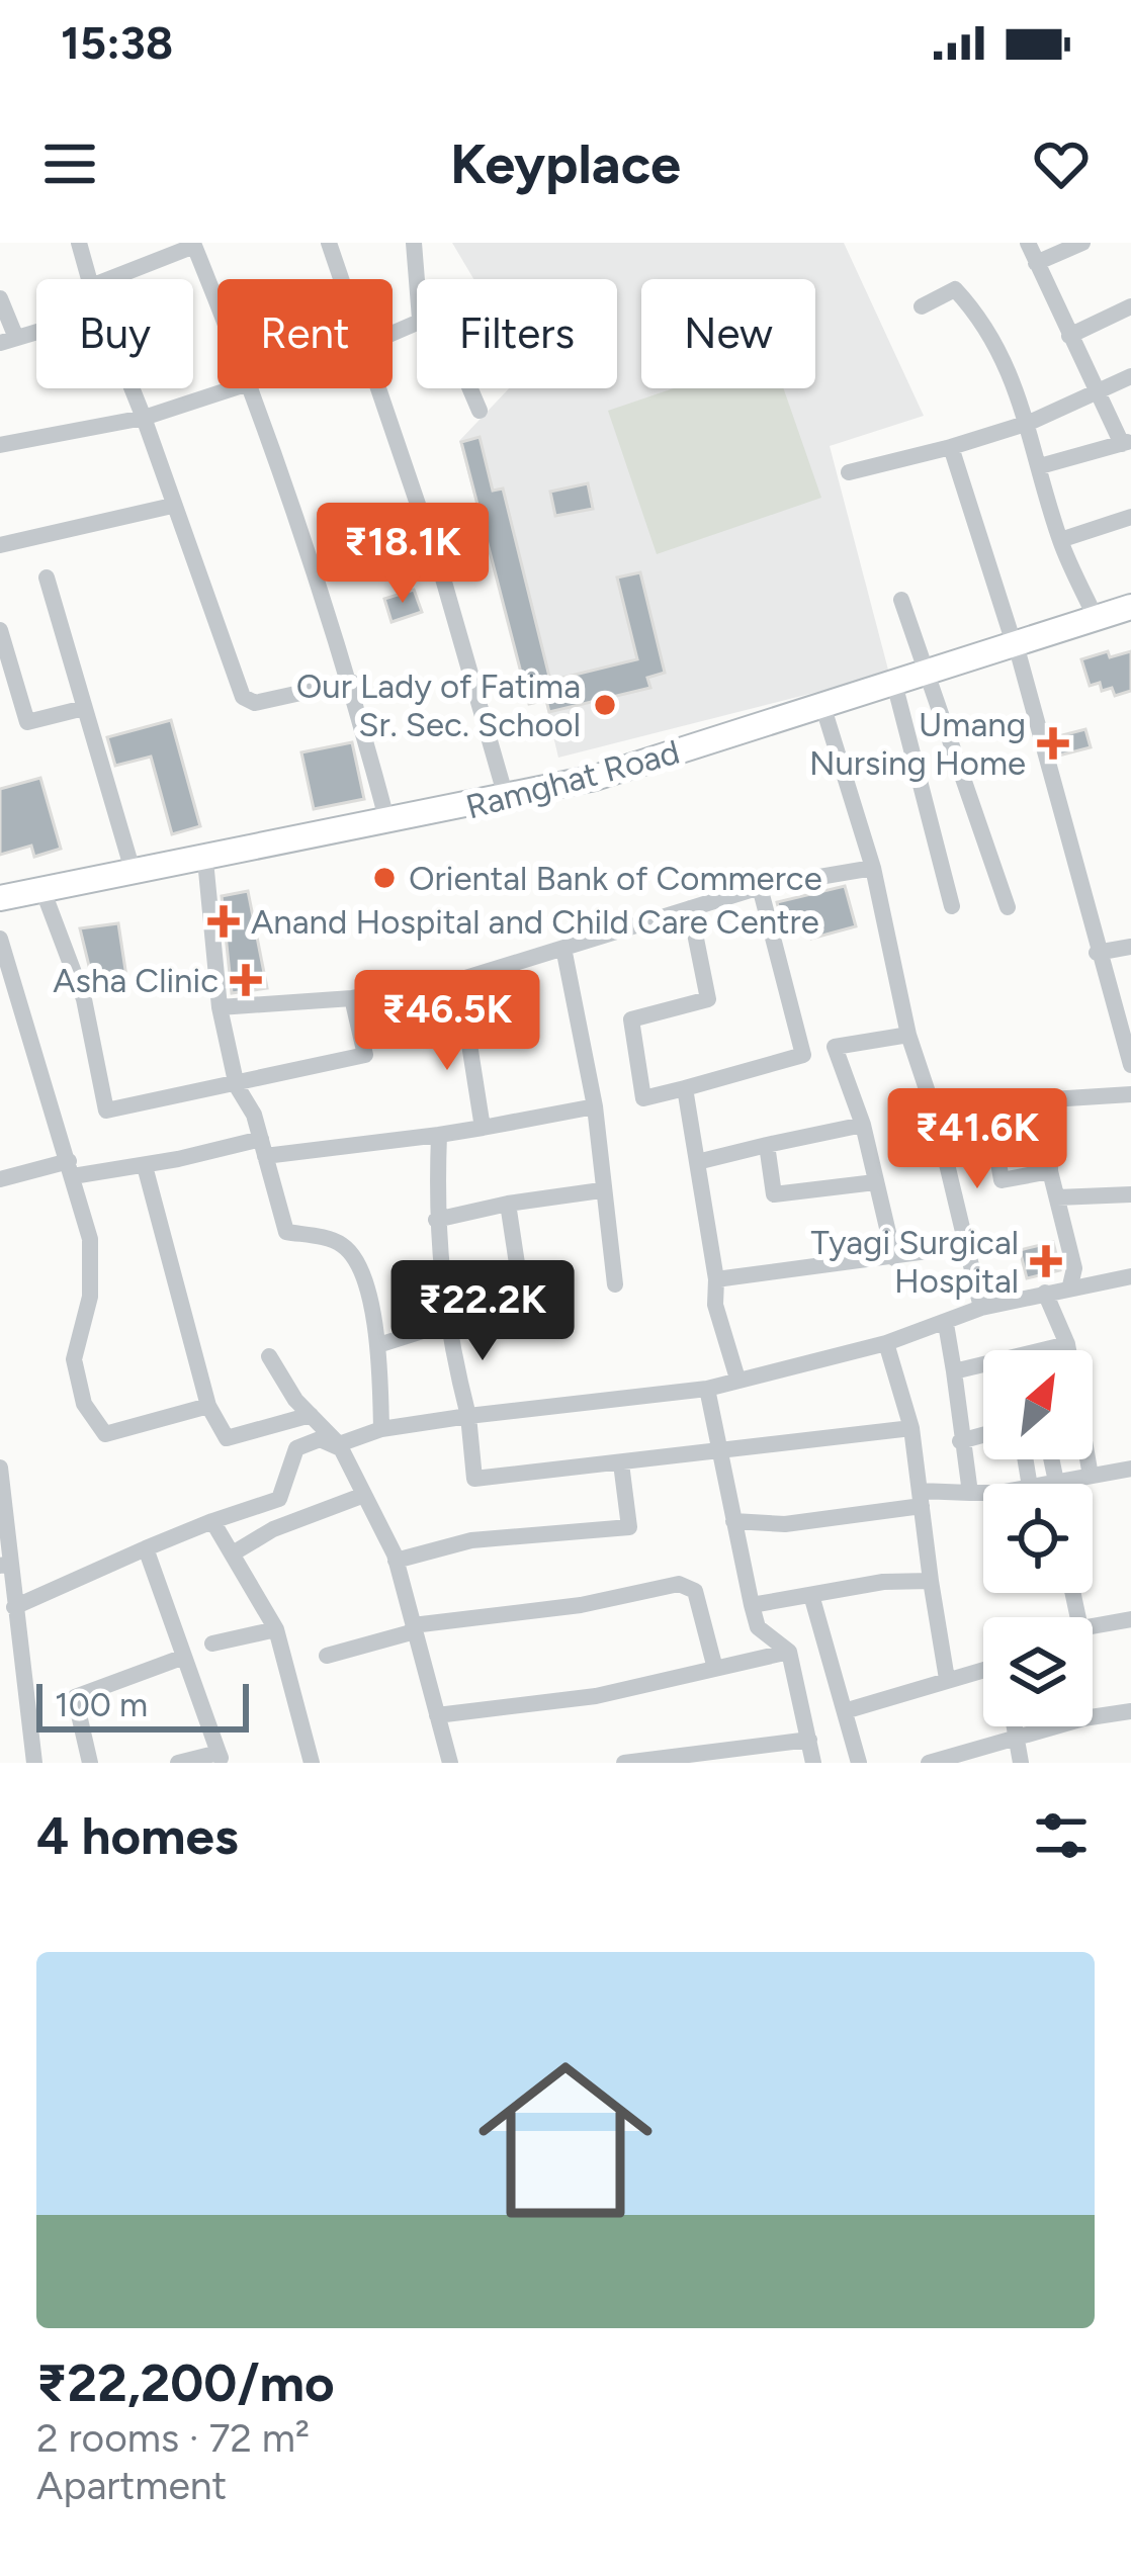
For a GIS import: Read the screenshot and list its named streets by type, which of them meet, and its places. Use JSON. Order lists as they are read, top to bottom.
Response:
{
  "streets": {
    "main road": ["Ramghat Road"]
  },
  "places": {
    "other": ["Our Lady of Fatima Sr. Sec. School", "Oriental Bank of Commerce"],
    "health": [
      "Umang Nursing Home",
      "Anand Hospital and Child Care Centre",
      "Asha Clinic",
      "Tyagi Surgical Hospital"
    ]
  },
  "scale_bar": "100 m",
  "north": "top right",
  "page": {
    "status": "15:38",
    "header": "Keyplace",
    "chip": [
      "Buy",
      "Rent",
      "Filters",
      "New"
    ],
    "price": [
      "₹18.1K",
      "₹46.5K",
      "₹41.6K",
      "₹22.2K"
    ],
    "scale": "100 m",
    "heading": "4 homes",
    "list": [
      {
        "name": "₹22,200/mo",
        "note": "2 rooms · 72 m² · Apartment"
      }
    ]
  }
}
